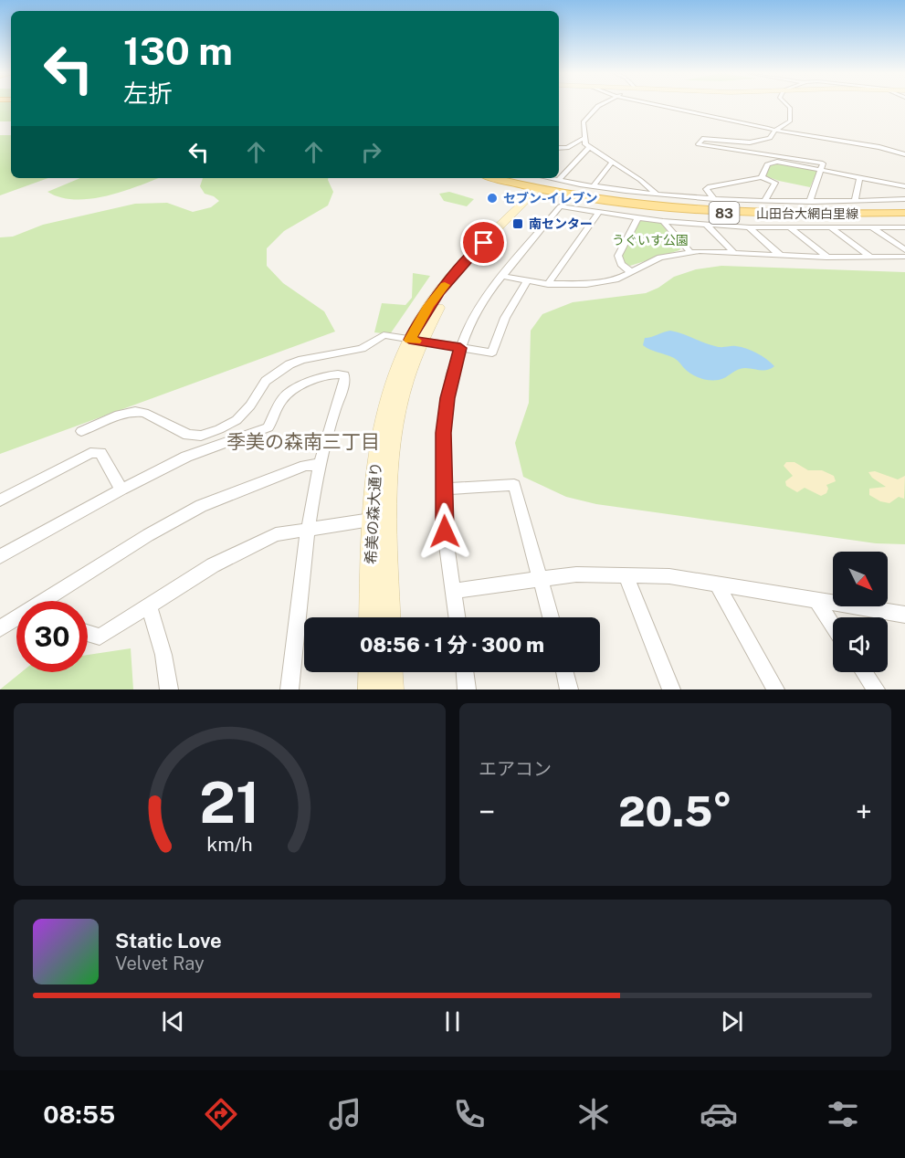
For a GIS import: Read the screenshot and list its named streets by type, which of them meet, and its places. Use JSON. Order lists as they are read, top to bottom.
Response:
{
  "streets": {
    "main road": ["83", "山田台大網白里線"],
    "street": ["希美の森大通り"]
  },
  "crossings": [
    ["山田台大網白里線", "希美の森大通り"]
  ],
  "districts": ["季美の森南三丁目"],
  "parks": ["うぐいす公園"],
  "places": {
    "other": ["セブン-イレブン"],
    "transit": ["南センター"]
  },
  "north": "bottom right",
  "page": {
    "turn": ["130 m", "左折"],
    "limit": "30",
    "trip": "08:56 · 1 分 · 300 m",
    "tile": "エアコン",
    "heat": ["−", "20.5°", "+"],
    "song": ["Static Love", "Velvet Ray"],
    "tabs": "08:55",
    "gauge": ["21", "km/h"]
  }
}
